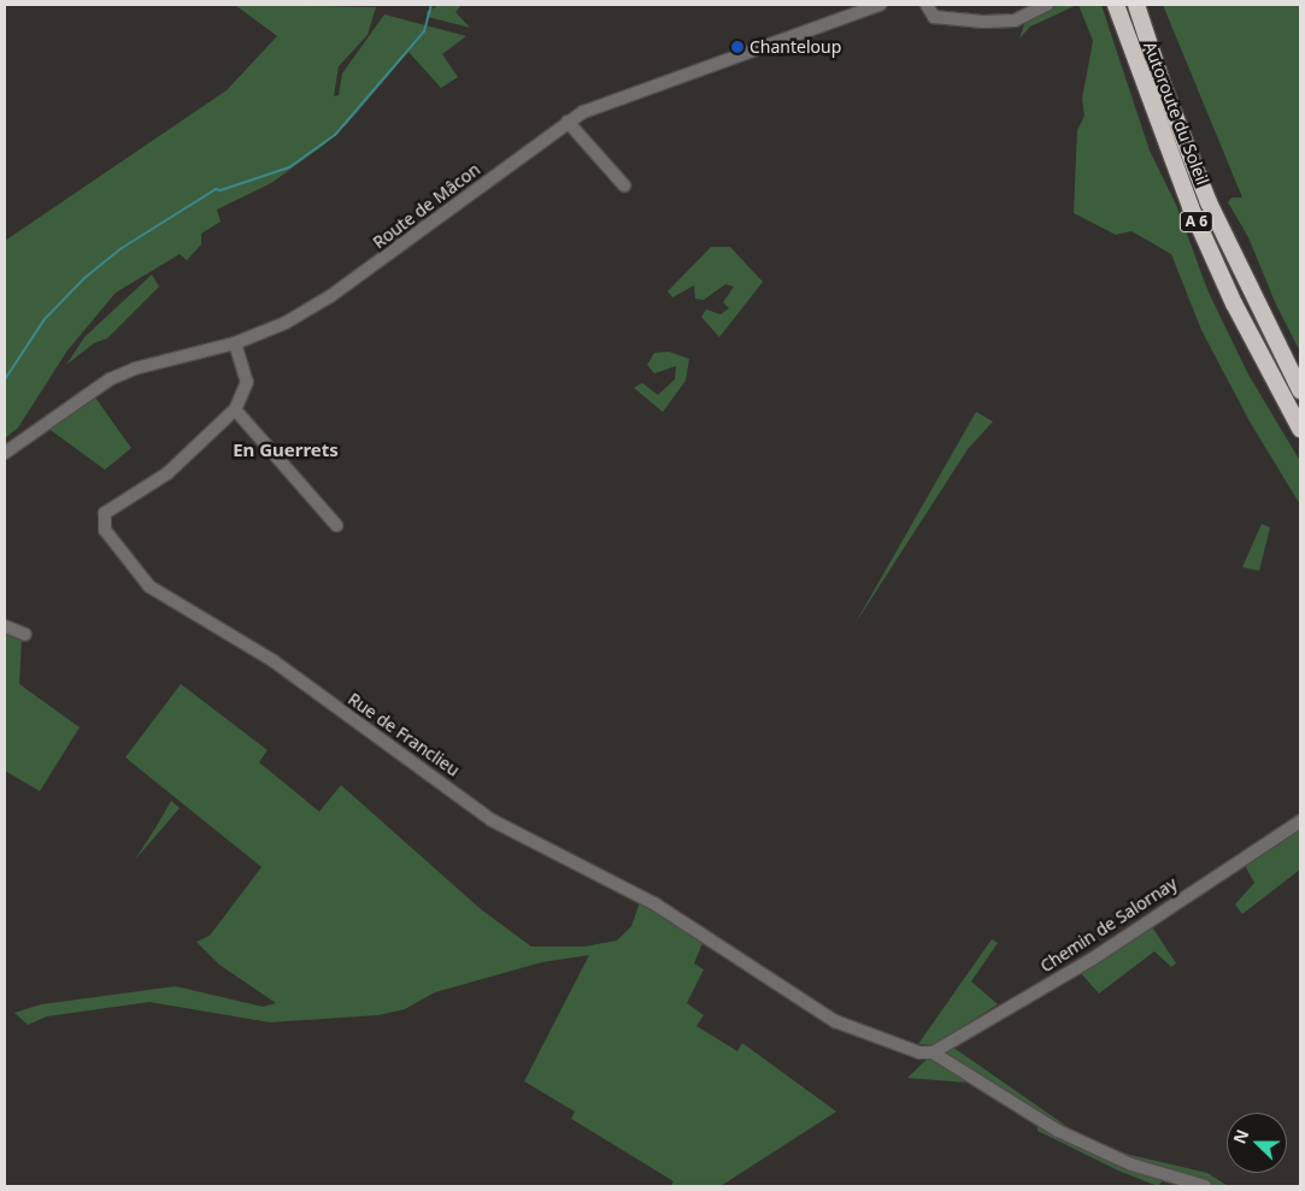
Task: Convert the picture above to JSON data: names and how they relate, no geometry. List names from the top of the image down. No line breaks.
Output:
{"streets":{"highway":["Autoroute du Soleil","A 6"],"street":["Route de Mâcon","Rue de Franclieu","Chemin de Salornay"]},"crossings":[["Route de Mâcon","Rue de Franclieu"],["Rue de Franclieu","Chemin de Salornay"]],"districts":["En Guerrets"],"places":["Chanteloup"],"north":"left"}
